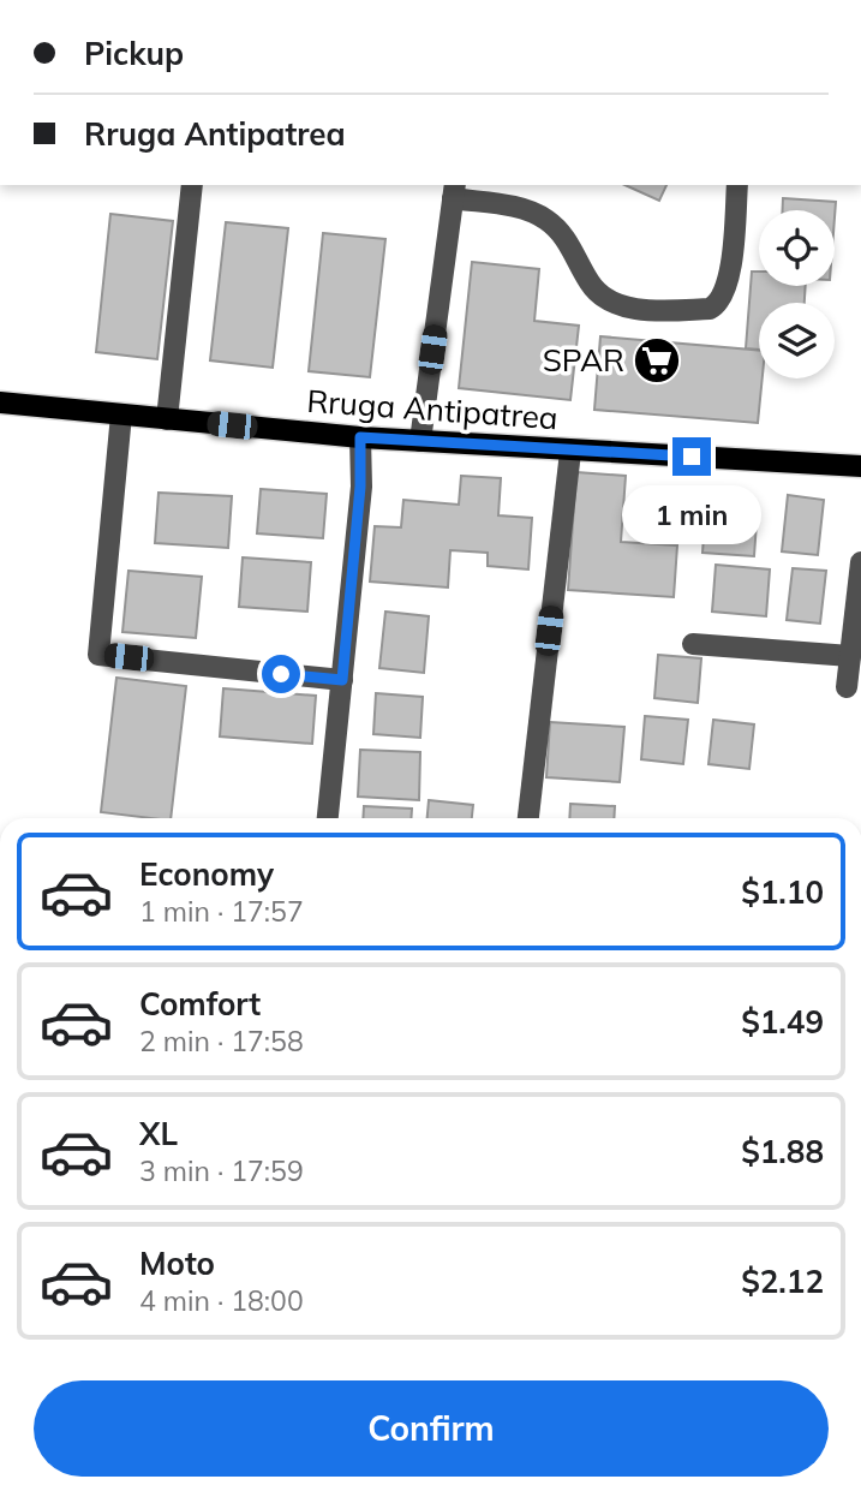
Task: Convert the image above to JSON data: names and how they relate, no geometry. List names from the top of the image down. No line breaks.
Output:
{"streets":{"main road":["Rruga Antipatrea"]},"places":{"supermarket":["SPAR"]},"page":{"banner":["Pickup","Rruga Antipatrea"],"bubble":"1 min","list":[{"name":"Economy","note":"1 min · 17:57","value":"$1.10"},{"name":"Comfort","note":"2 min · 17:58","value":"$1.49"},{"name":"XL","note":"3 min · 17:59","value":"$1.88"},{"name":"Moto","note":"4 min · 18:00","value":"$2.12"}],"buttons":"Confirm"}}
